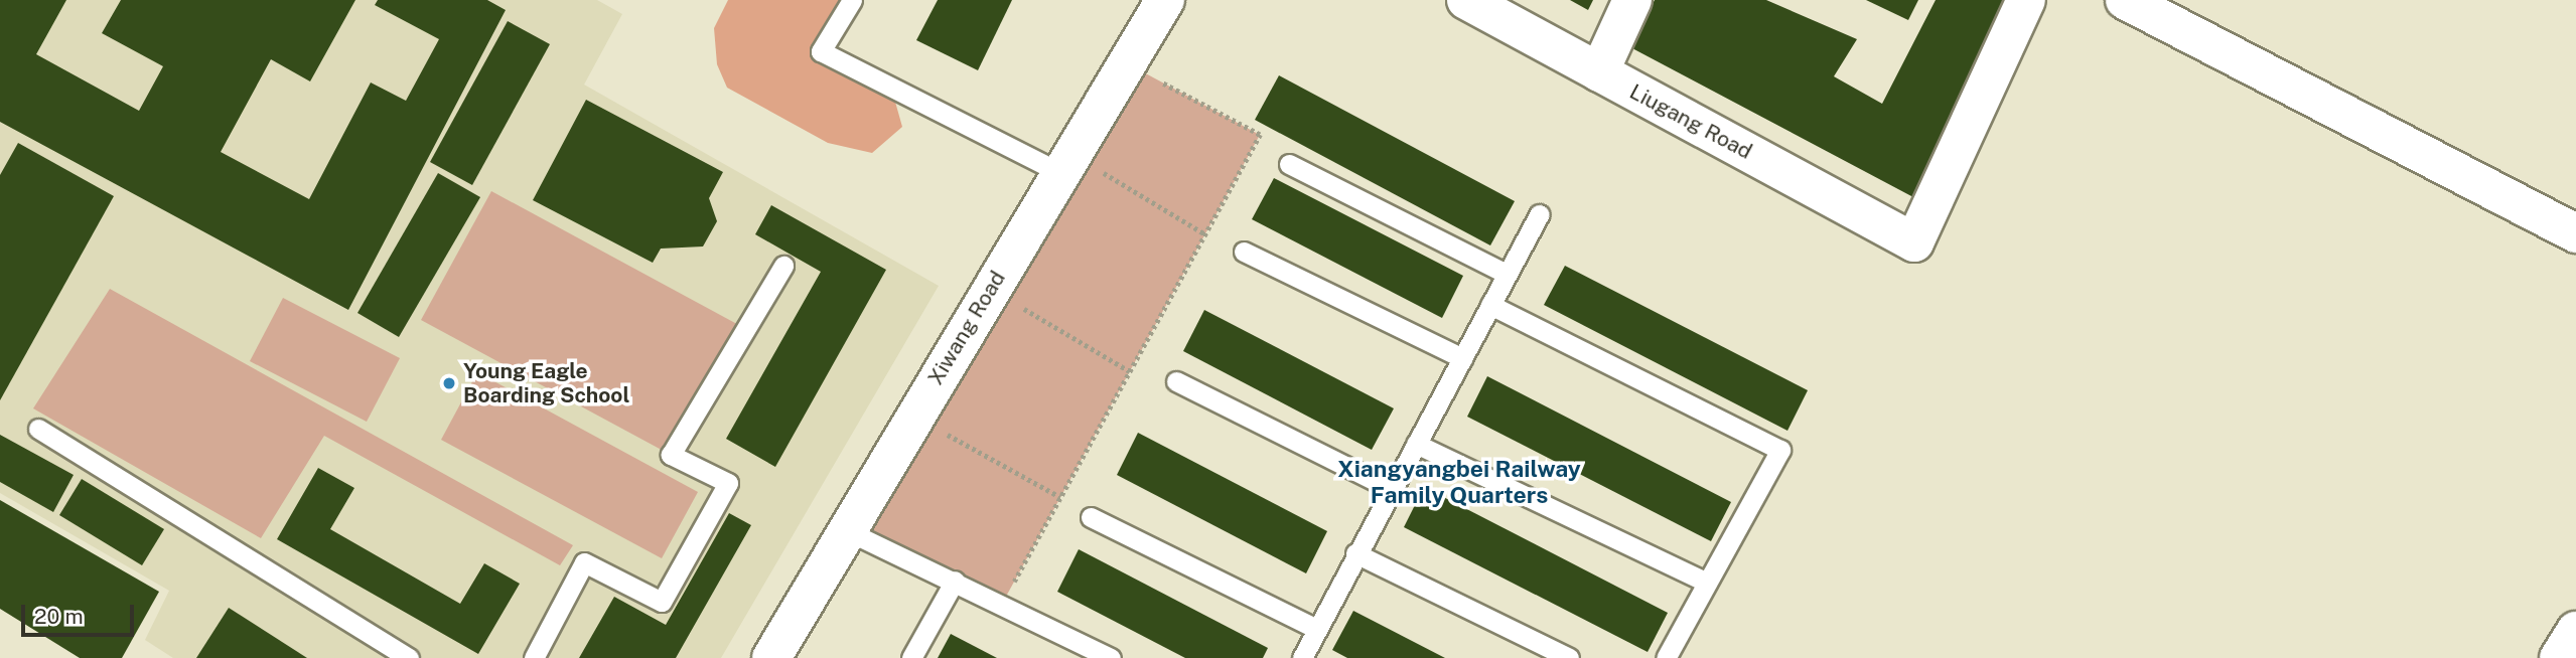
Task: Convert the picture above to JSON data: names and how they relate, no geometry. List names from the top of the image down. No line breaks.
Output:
{"streets":{"street":["Liugang Road","Xiwang Road"]},"districts":["Xiangyangbei Railway Family Quarters"],"places":["Young Eagle Boarding School"],"scale_bar":"20 m"}
